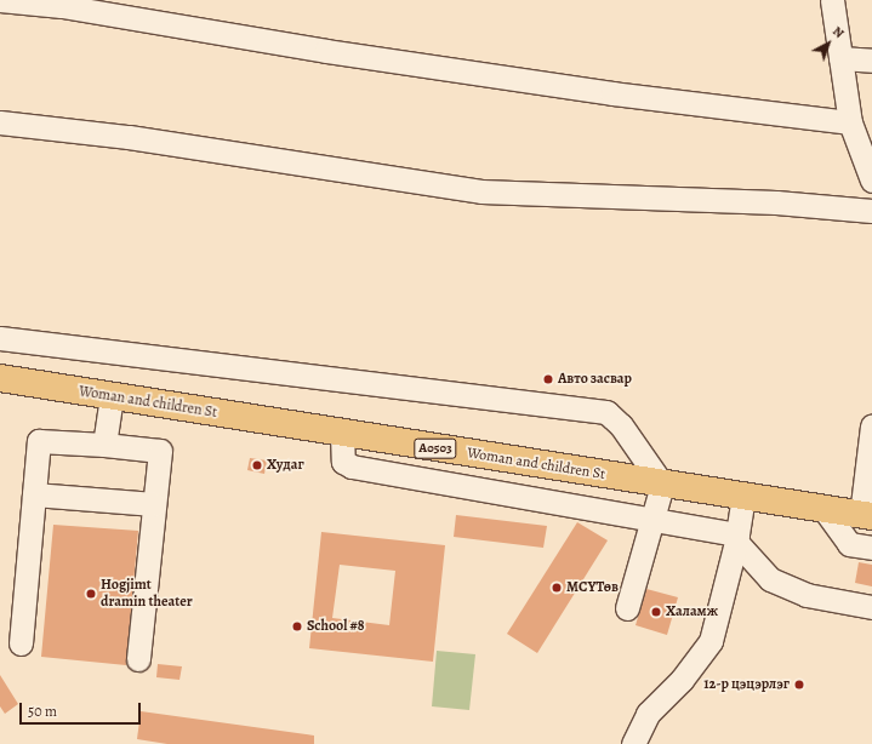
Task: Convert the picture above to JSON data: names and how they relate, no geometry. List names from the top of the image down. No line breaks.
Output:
{"streets":{"main road":["Woman and children St","A0503"]},"places":["Авто засвар","Худаг","МСҮТөв","Hogjimt dramin theater","Халамж","School #8","12-р цэцэрлэг"],"scale_bar":"50 m","north":"top right"}
